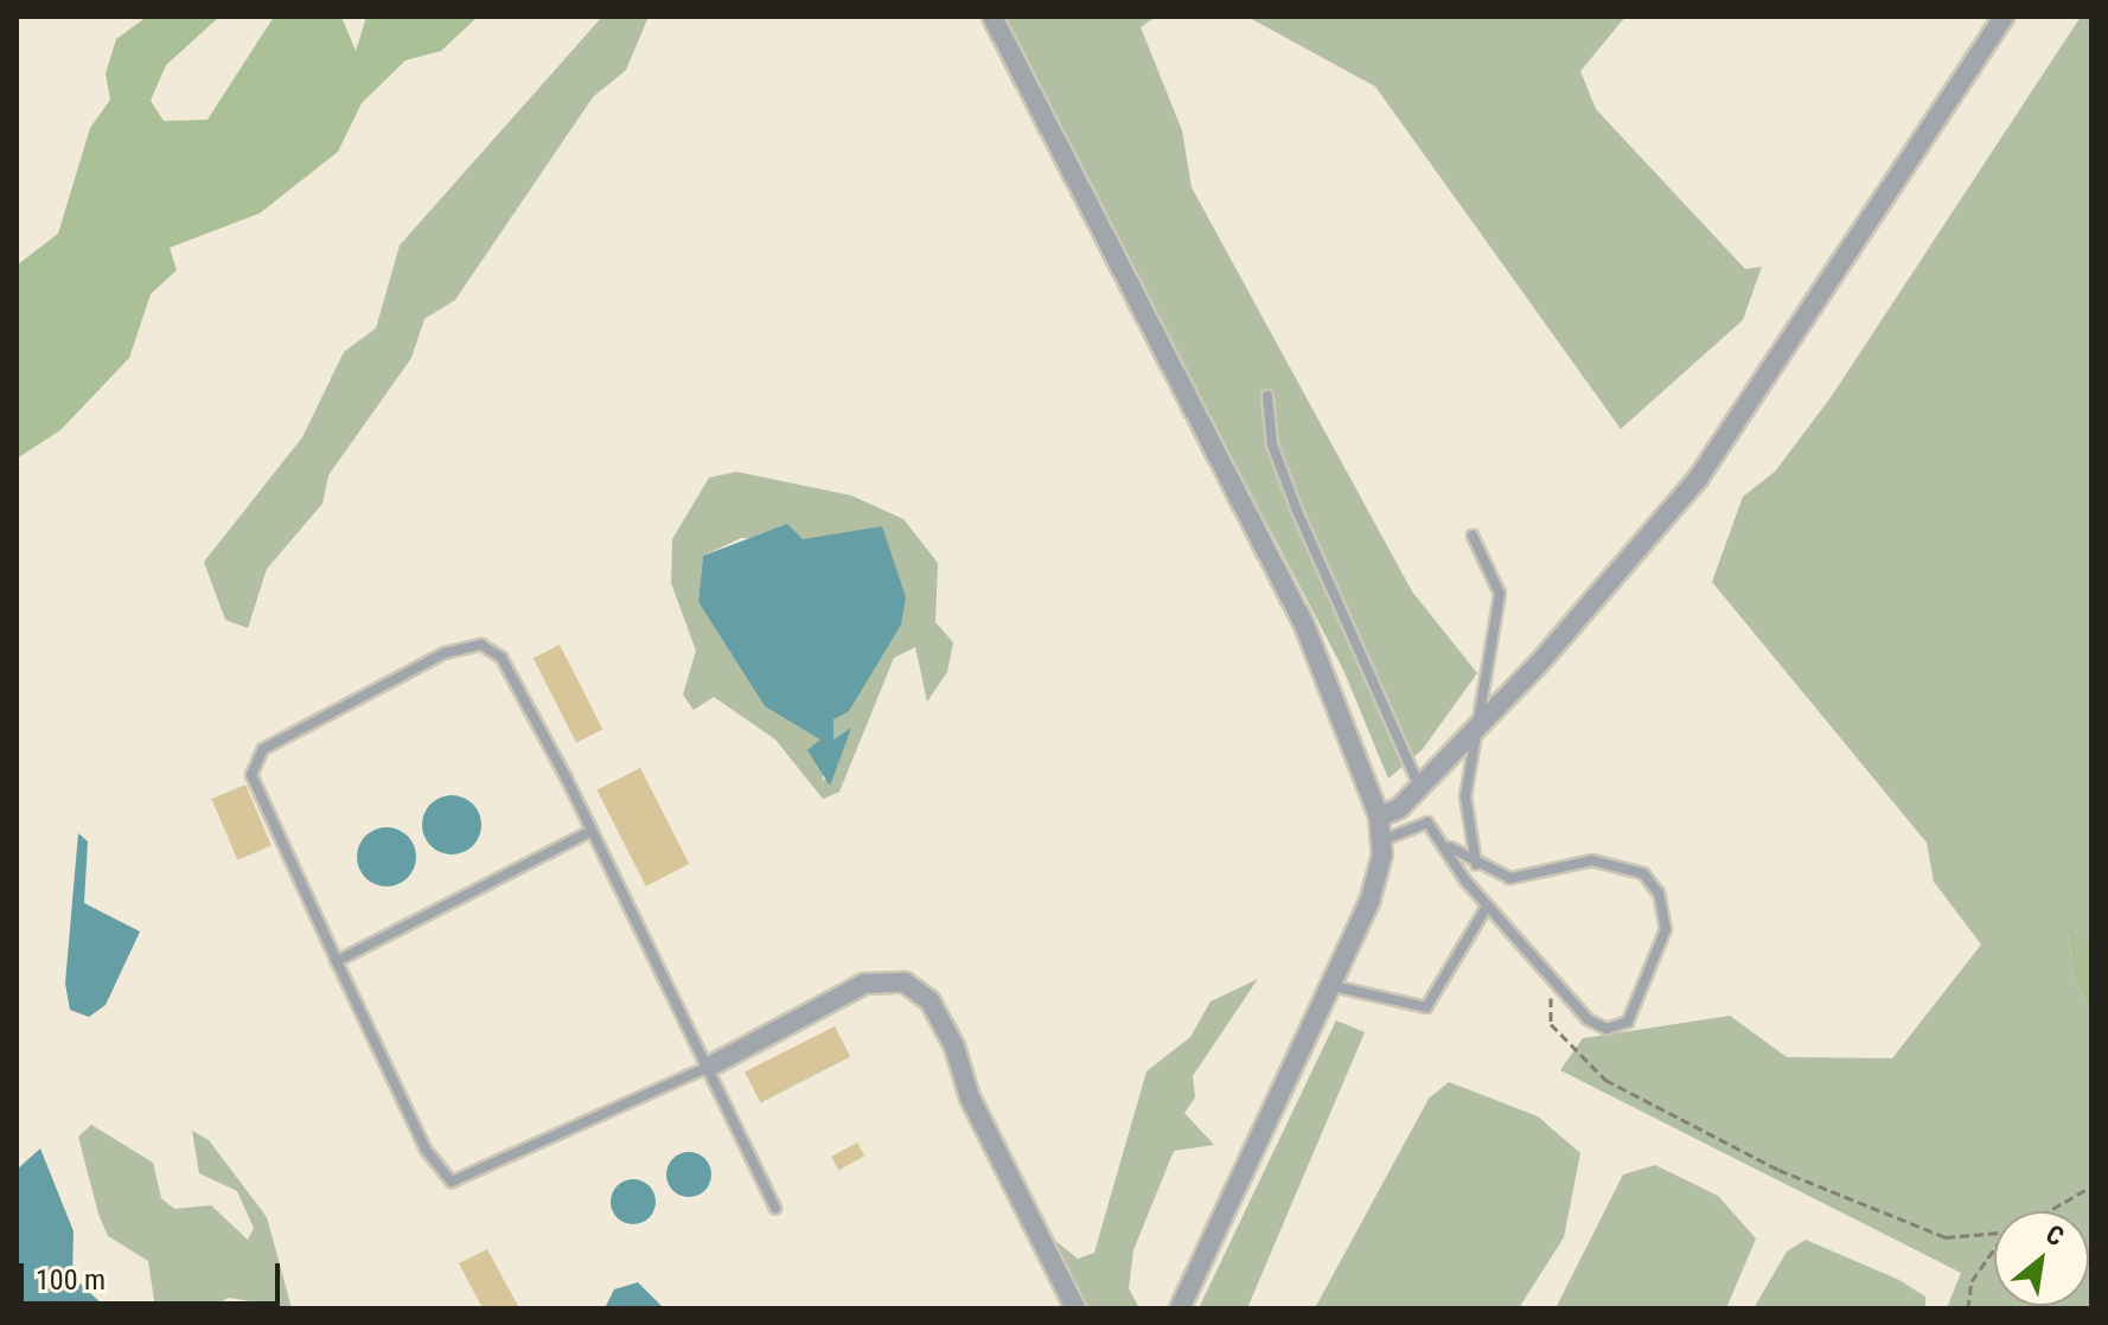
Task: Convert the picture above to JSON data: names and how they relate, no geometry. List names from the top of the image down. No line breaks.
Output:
{"scale_bar":"100 m","north":"top right"}
